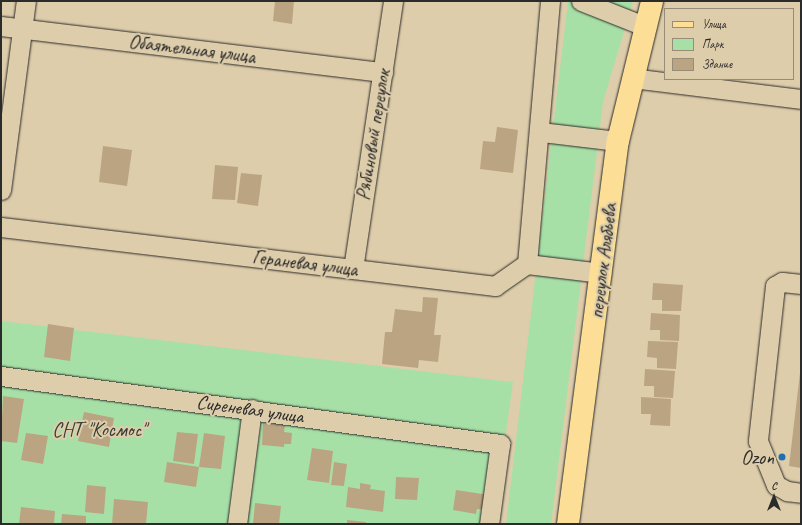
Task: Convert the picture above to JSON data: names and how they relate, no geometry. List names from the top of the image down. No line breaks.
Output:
{"streets":{"main road":["переулок Алябьева"],"lane":["Обаятельная улица","Рябиновый переулок","Гераневая улица","Сиреневая улица"]},"crossings":[["Обаятельная улица","Рябиновый переулок"],["Рябиновый переулок","Гераневая улица"]],"parks":["СНТ \"Космос\""],"places":["Ozon"],"legend":["Улица","Парк","Здание"],"north":"top"}
